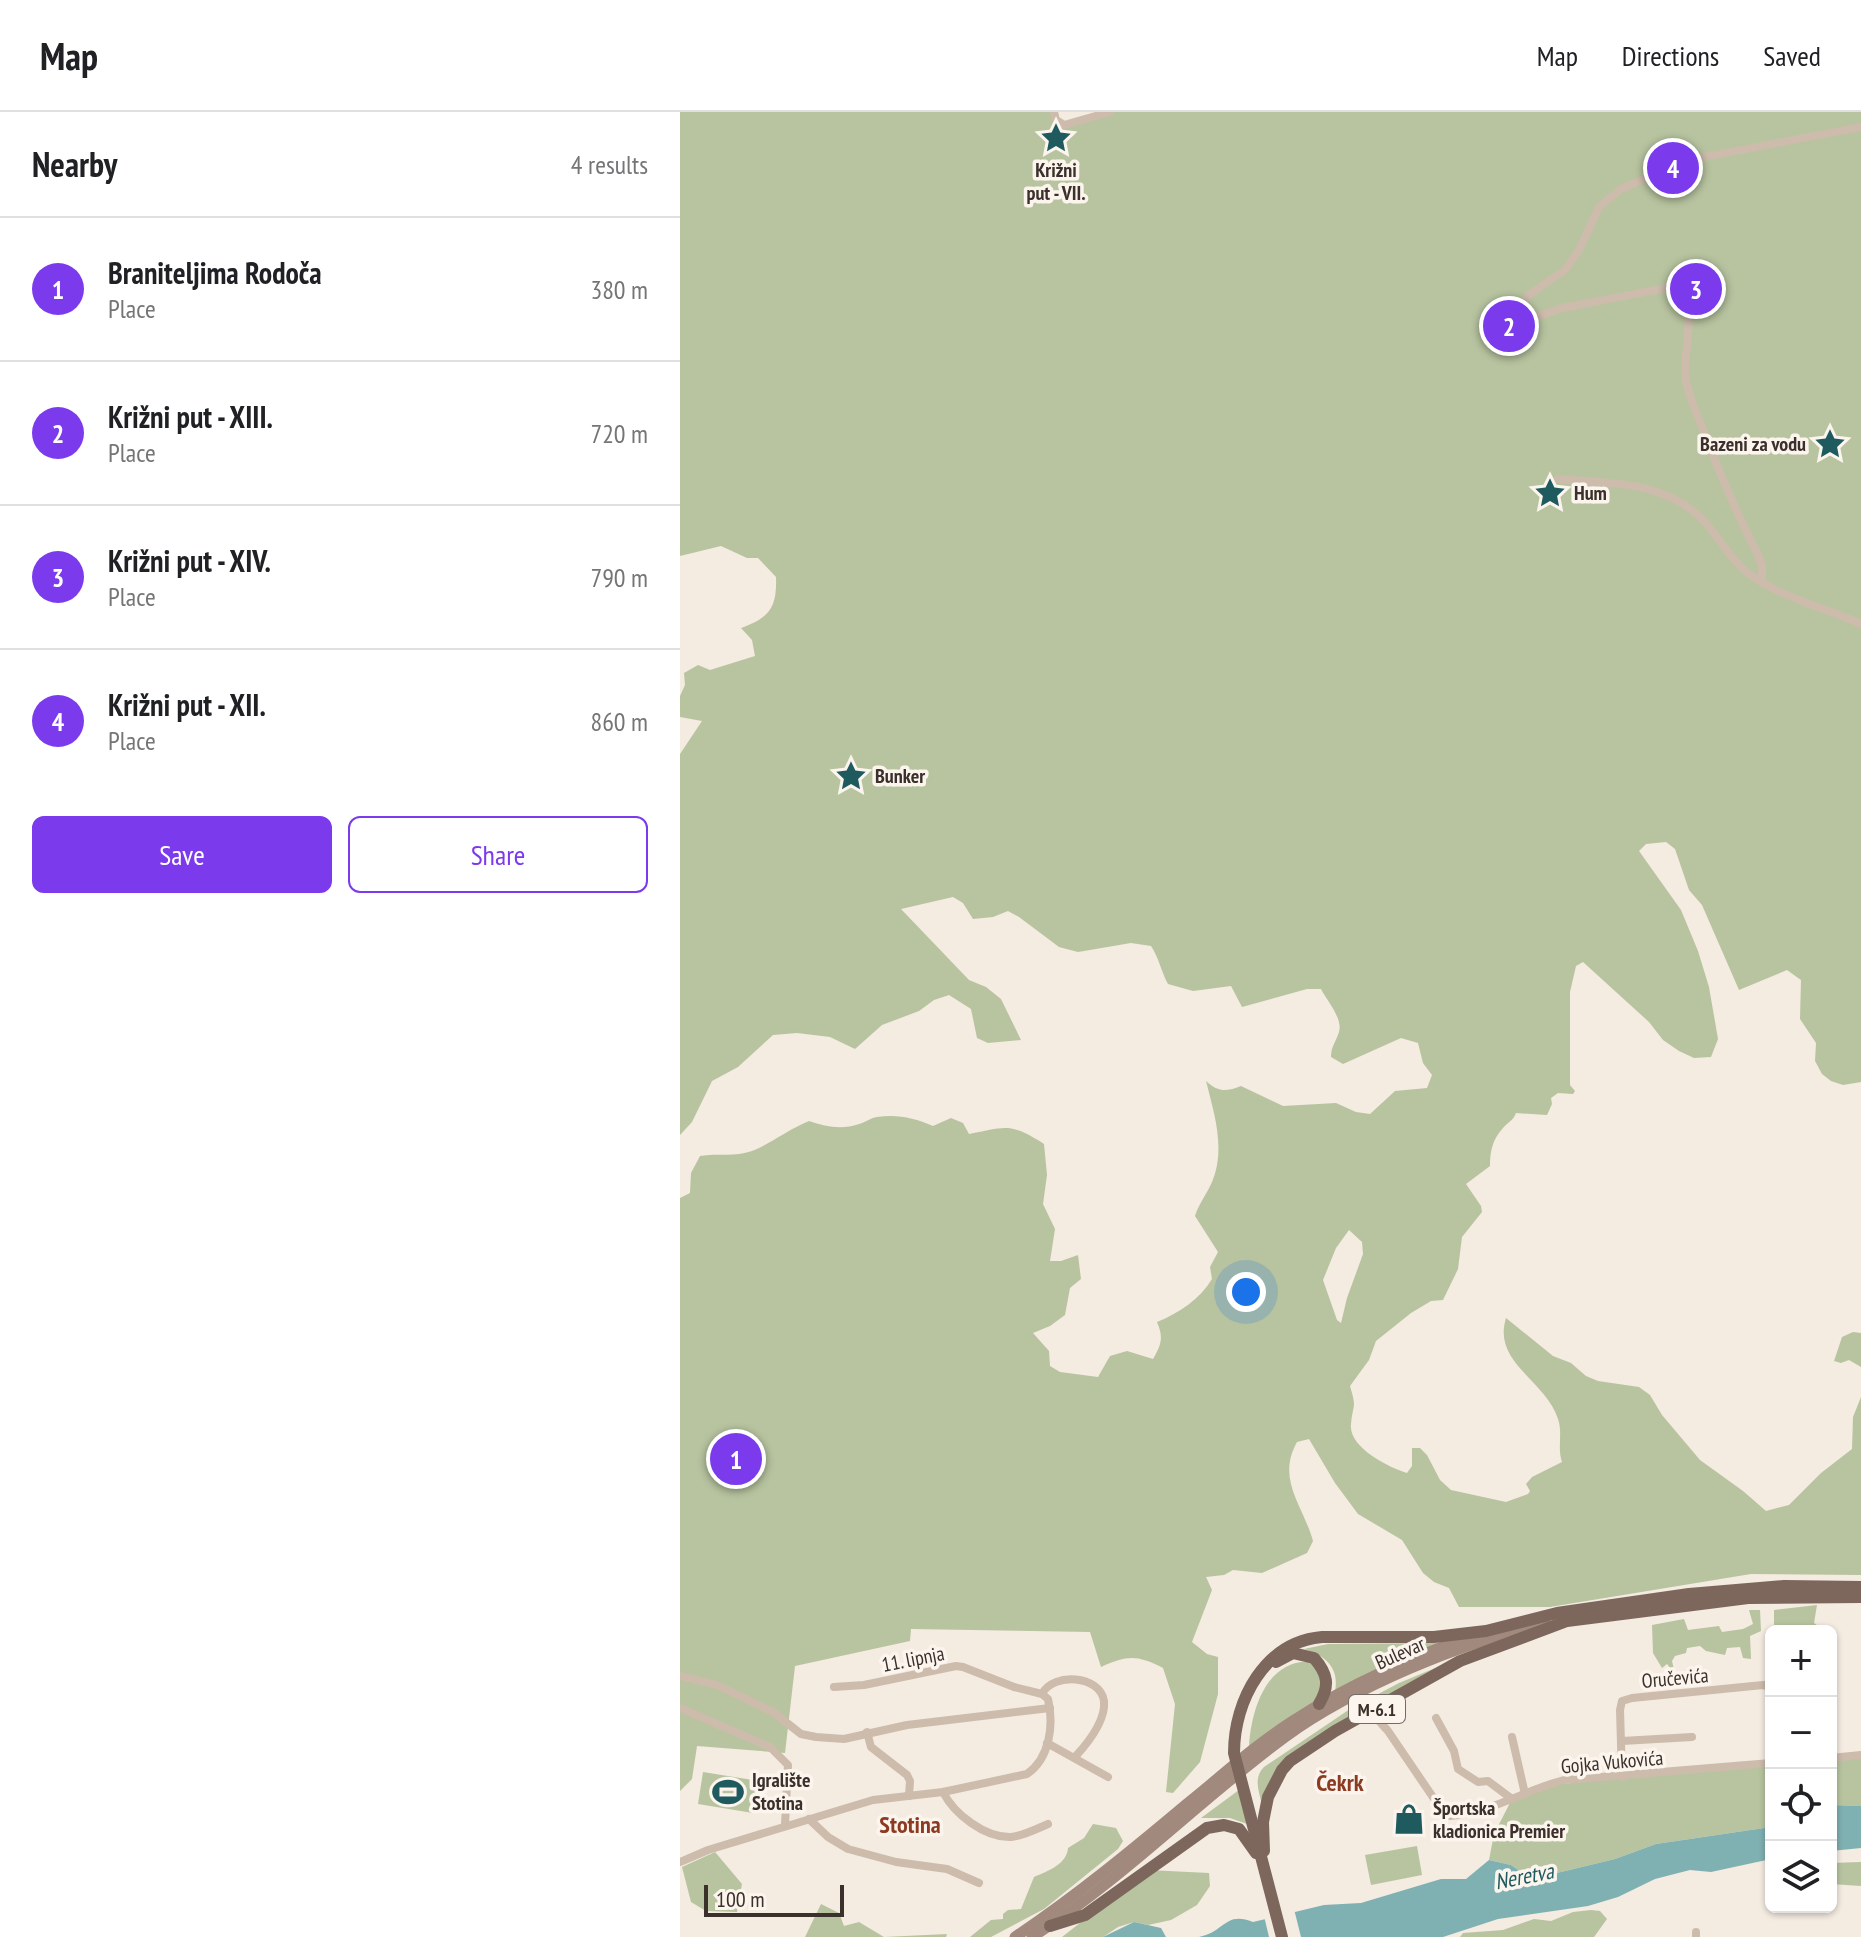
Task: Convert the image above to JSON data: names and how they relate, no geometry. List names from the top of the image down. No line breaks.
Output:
{"streets":{"main road":["Bulevar","M-6.1"],"street":["11. lipnja","Oručevića","Gojka Vukovića"]},"crossings":[["Bulevar","M-6.1"],["Oručevića","Gojka Vukovića"],["M-6.1","Gojka Vukovića"]],"districts":["Čekrk","Stotina"],"water":["Neretva"],"places":{"place":["Križni put - VII.","Bazeni za vodu","Hum","Bunker"],"sports":["Igralište Stotina"],"shop":["Športska kladionica Premier"]},"scale_bar":"100 m","page":{"header":"Map","nav":["Map","Directions","Saved"],"heading":["Nearby","4 results"],"pins":["4","3","2","1"],"list":[{"mark":"1","name":"Braniteljima Rodoča","note":"Place","value":"380 m"},{"mark":"2","name":"Križni put - XIII.","note":"Place","value":"720 m"},{"mark":"3","name":"Križni put - XIV.","note":"Place","value":"790 m"},{"mark":"4","name":"Križni put - XII.","note":"Place","value":"860 m"}],"buttons":["Save","Share"],"map_buttons":["+","−"],"scale":"100 m"}}
